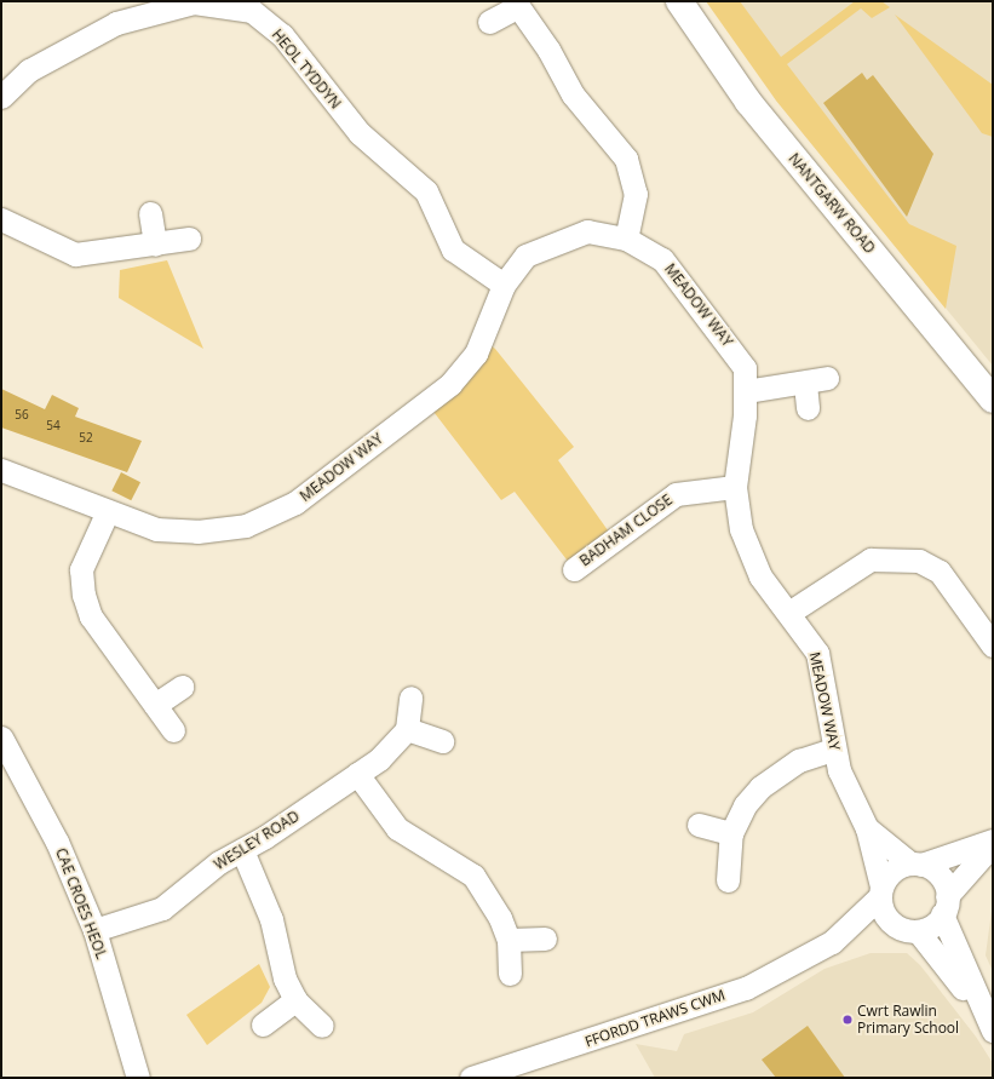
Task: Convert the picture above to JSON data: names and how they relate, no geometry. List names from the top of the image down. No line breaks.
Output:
{"streets":{"main road":["NANTGARW ROAD"],"street":["HEOL TYDDYN","MEADOW WAY","BADHAM CLOSE","WESLEY ROAD","CAE CROES HEOL","FFORDD TRAWS CWM"]},"crossings":[["HEOL TYDDYN","MEADOW WAY"],["MEADOW WAY","BADHAM CLOSE"],["MEADOW WAY","FFORDD TRAWS CWM"],["WESLEY ROAD","CAE CROES HEOL"]],"places":["Cwrt Rawlin Primary School"],"house_numbers":["56","54","52"]}
